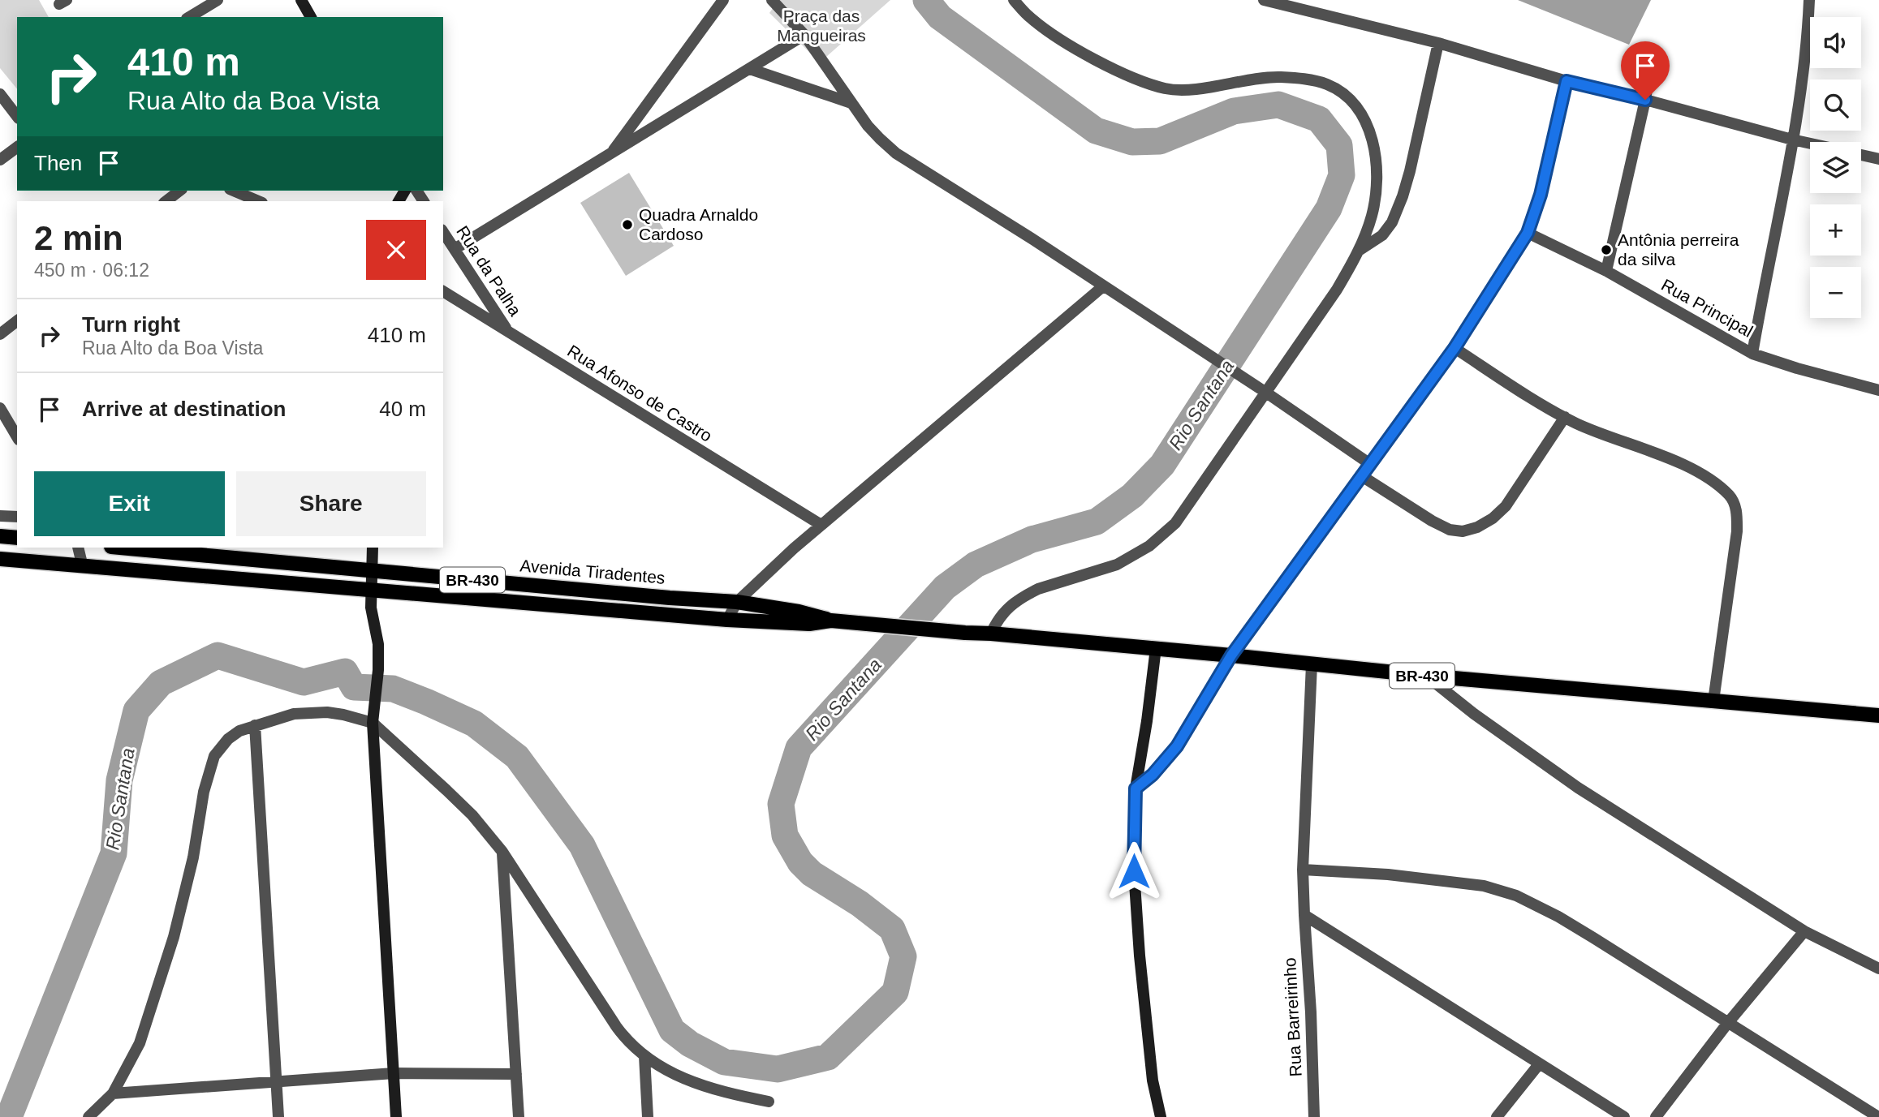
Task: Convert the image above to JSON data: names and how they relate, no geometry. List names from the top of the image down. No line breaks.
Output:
{"streets":{"main road":["Avenida Tiradentes","BR-430"],"street":["Rua da Palha","Rua Principal","Rua Afonso de Castro","Rua Barreirinho"]},"crossings":[["Rua da Palha","Rua Afonso de Castro"],["Avenida Tiradentes","BR-430"],["BR-430","Rua Barreirinho"]],"water":["Rio Santana"],"parks":["Praça das Mangueiras"],"places":["Quadra Arnaldo Cardoso","Antônia perreira da silva"],"page":{"map_buttons":["+","−"],"turn":["410 m","Rua Alto da Boa Vista"],"then":"Then","heading":["2 min","450 m · 06:12"],"list":[{"name":"Turn right","note":"Rua Alto da Boa Vista","value":"410 m"},{"name":"Arrive at destination","value":"40 m"}],"buttons":["Exit","Share"]}}
